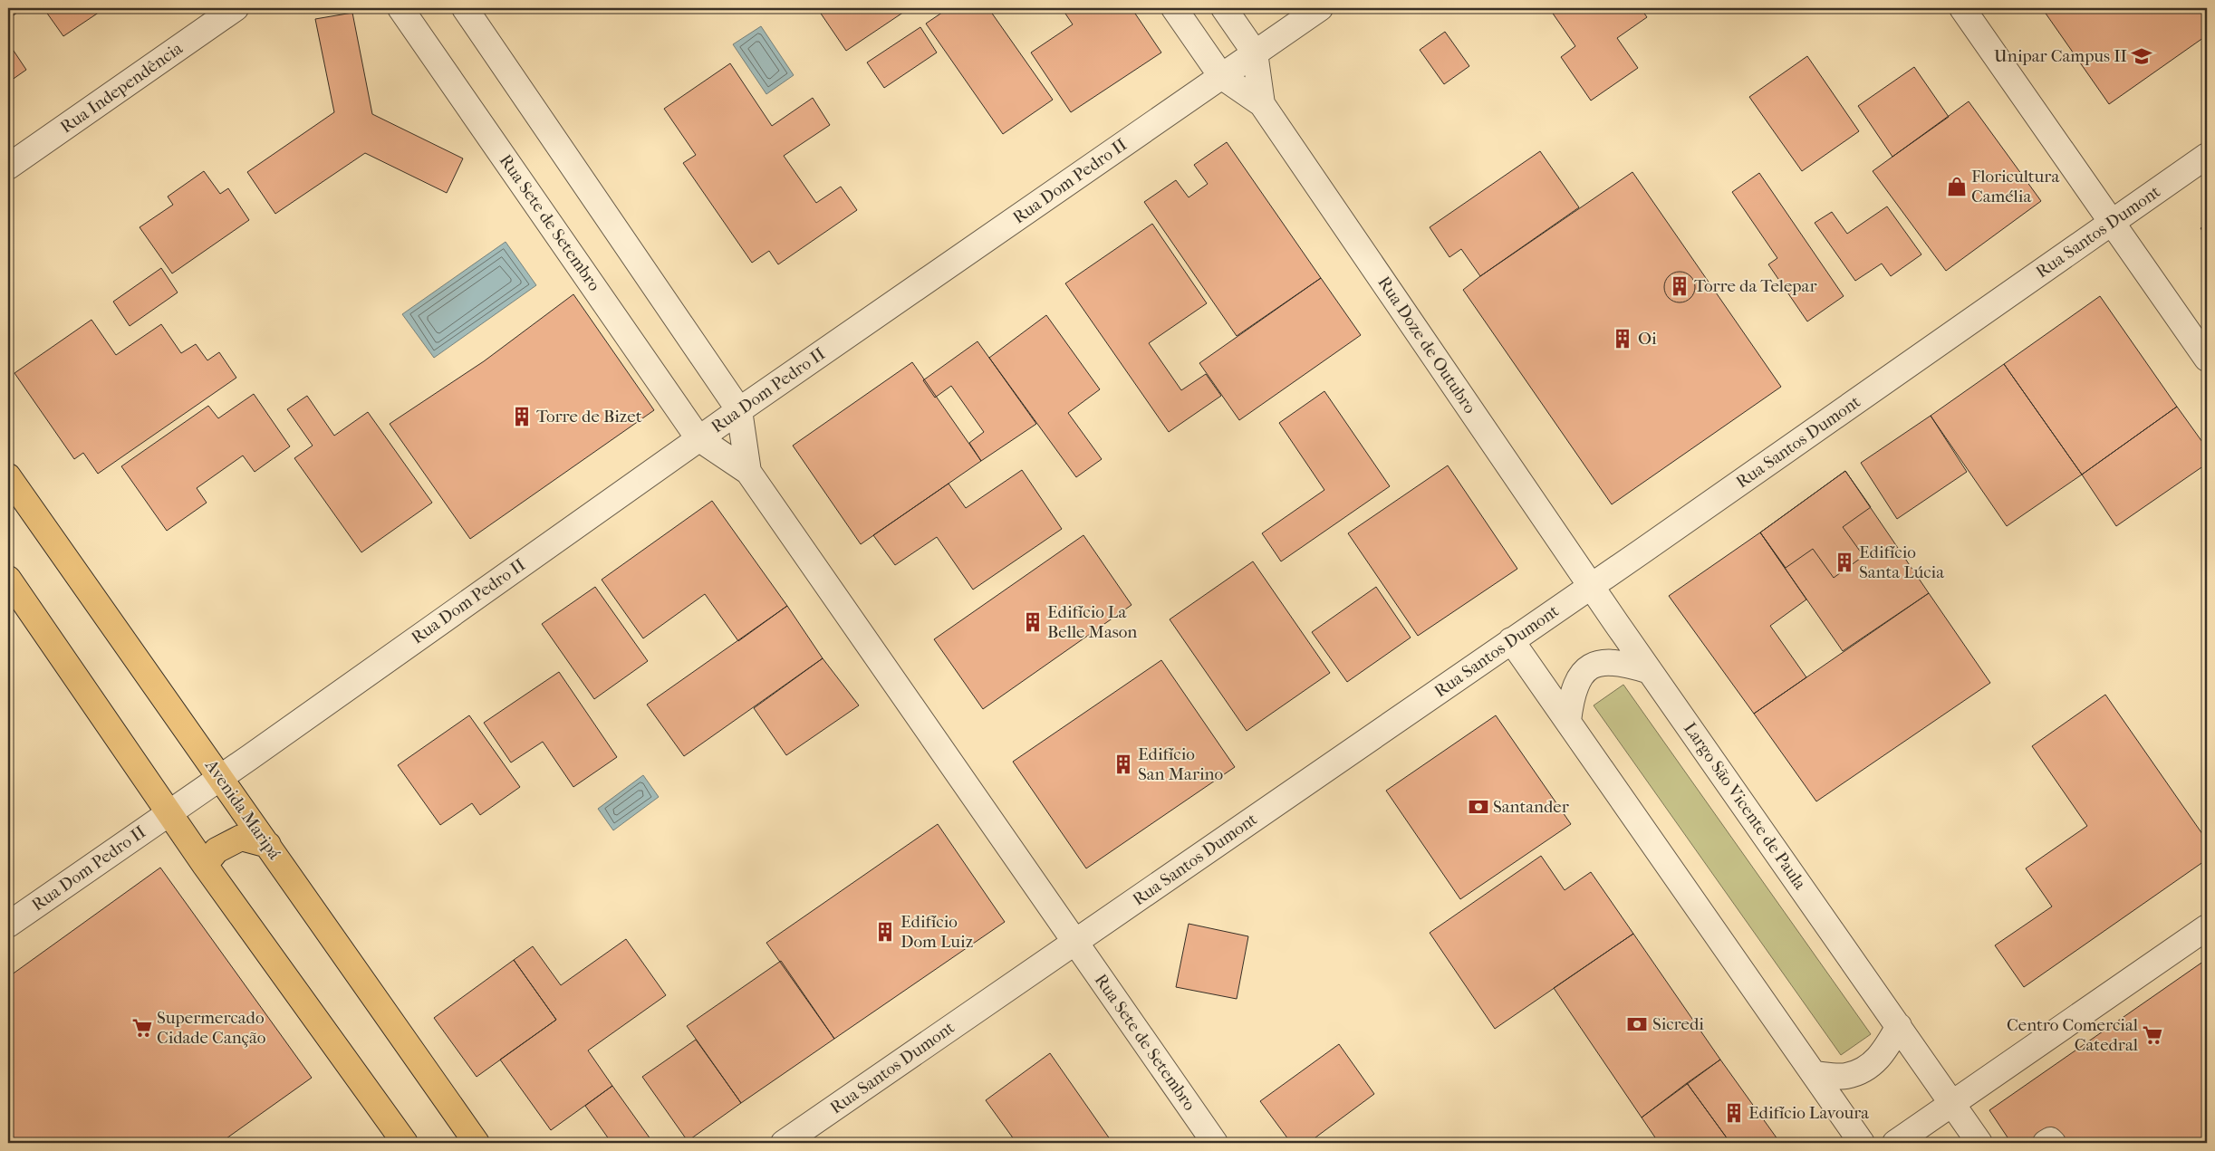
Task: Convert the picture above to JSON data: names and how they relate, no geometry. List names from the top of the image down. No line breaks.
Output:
{"streets":{"main road":["Avenida Maripá"],"street":["Rua Independência","Rua Dom Pedro II","Rua Sete de Setembro","Rua Santos Dumont","Rua Doze de Outubro","Largo São Vicente de Paula"]},"crossings":[["Rua Dom Pedro II","Rua Sete de Setembro"],["Rua Dom Pedro II","Avenida Maripá"],["Rua Sete de Setembro","Rua Santos Dumont"],["Rua Santos Dumont","Rua Doze de Outubro"],["Rua Santos Dumont","Largo São Vicente de Paula"],["Rua Doze de Outubro","Largo São Vicente de Paula"]],"places":{"school or university":["Unipar Campus II"],"shop":["Floricultura Camélia"],"building":["Torre da Telepar","Oi","Torre de Bizet","Edifício Santa Lúcia","Edifício La Belle Mason","Edifício San Marino","Edifício Dom Luiz","Edifício Lavoura"],"bank":["Santander","Sicredi"],"supermarket":["Supermercado Cidade Canção","Centro Comercial Catedral"]}}
